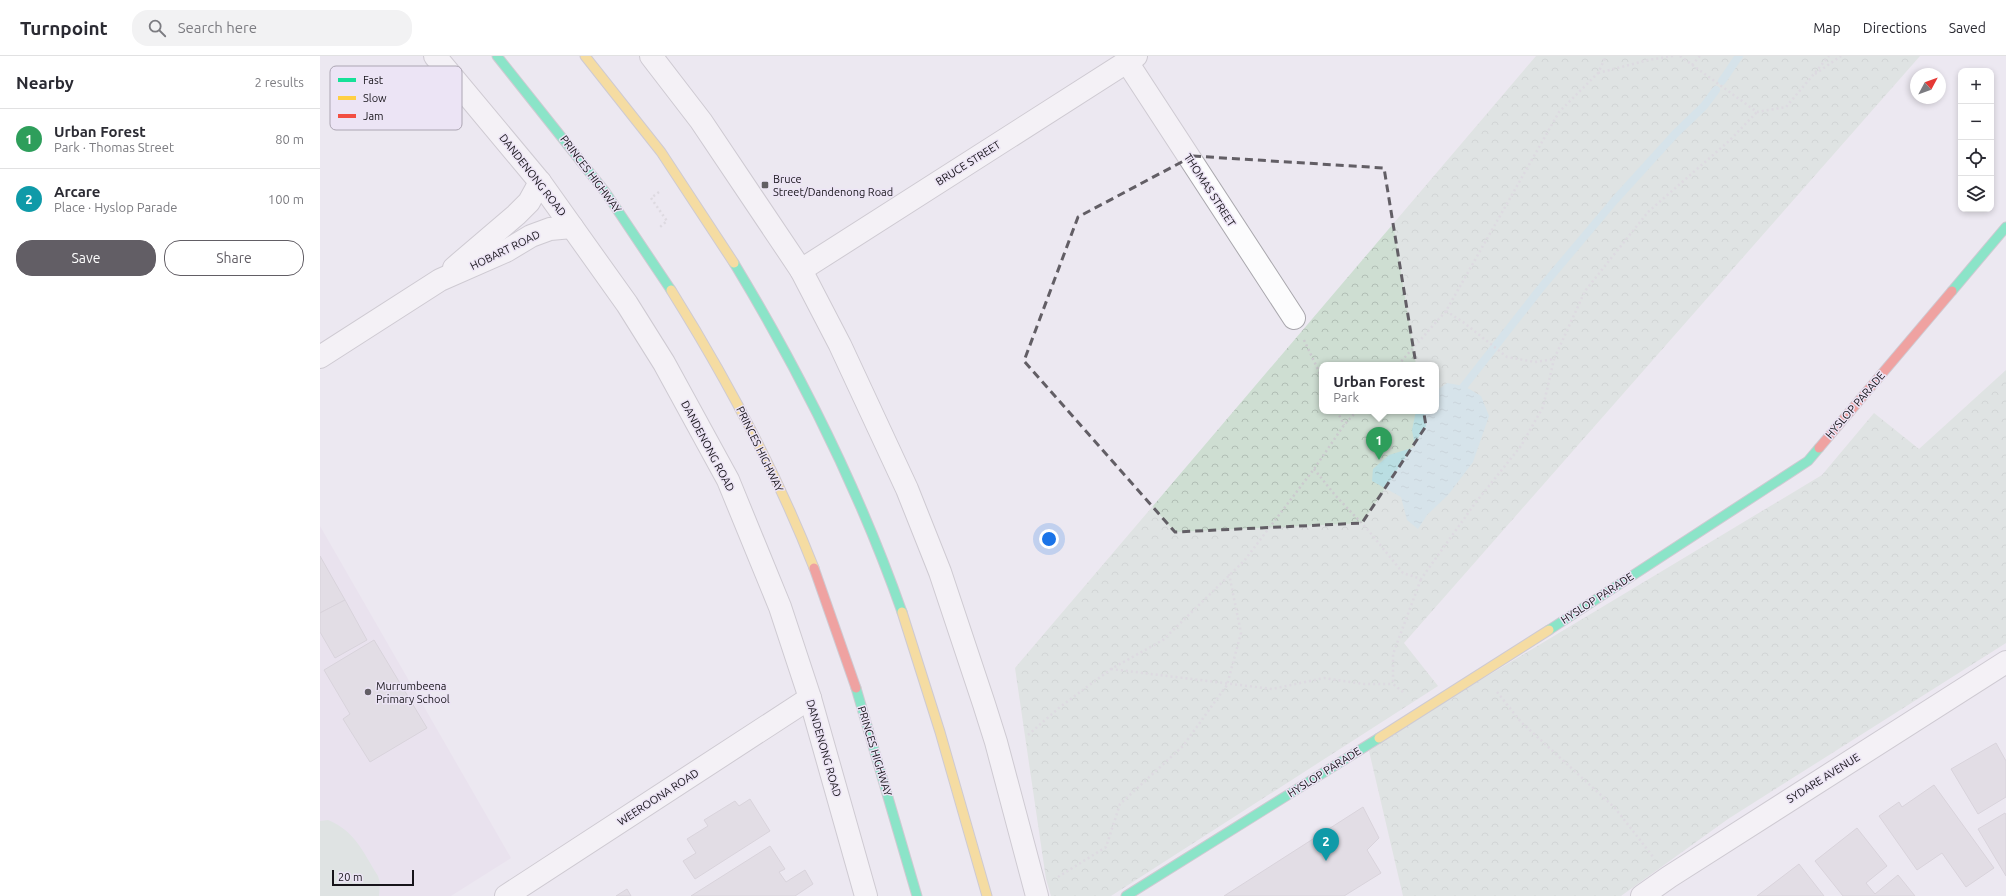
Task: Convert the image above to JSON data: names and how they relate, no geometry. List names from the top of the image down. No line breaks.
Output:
{"streets":{"main road":["PRINCES HIGHWAY","HYSLOP PARADE"],"street":["BRUCE STREET","DANDENONG ROAD","THOMAS STREET","HOBART ROAD","SYDARE AVENUE","WEEROONA ROAD"]},"crossings":[["BRUCE STREET","THOMAS STREET"],["DANDENONG ROAD","HOBART ROAD"],["DANDENONG ROAD","WEEROONA ROAD"]],"places":{"transit":["Bruce Street/Dandenong Road"],"other":["Murrumbeena Primary School"]},"legend":["Fast","Slow","Jam"],"scale_bar":"20 m","north":"top right","page":{"header":"Turnpoint","search":"Search here","nav":["Map","Directions","Saved"],"heading":["Nearby","2 results"],"map_buttons":["+","−"],"list":[{"mark":"1","name":"Urban Forest","note":"Park · Thomas Street","value":"80 m"},{"mark":"2","name":"Arcare","note":"Place · Hyslop Parade","value":"100 m"}],"buttons":["Save","Share"],"popup":["Urban Forest","Park"],"pins":["1","2"],"scale":"20 m"}}
